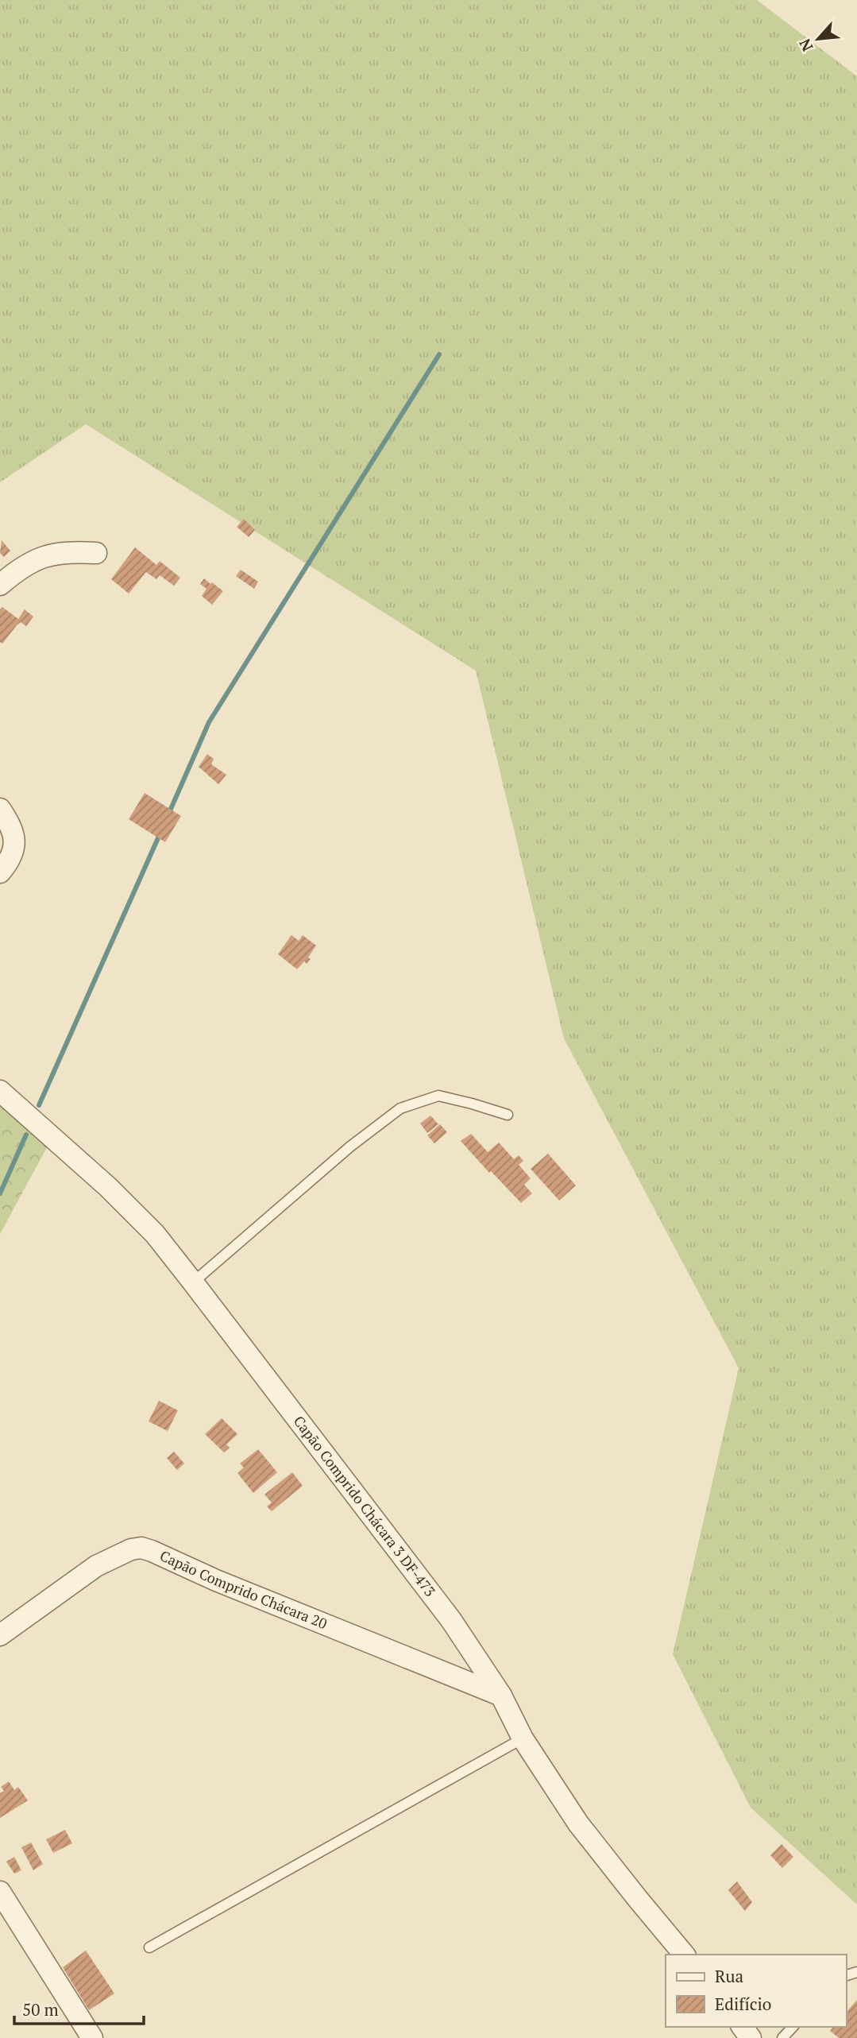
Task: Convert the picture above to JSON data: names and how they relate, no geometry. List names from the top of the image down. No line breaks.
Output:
{"streets":{"street":["Capão Comprido Chácara 3 DF-473","Capão Comprido Chácara 20"]},"crossings":[["Capão Comprido Chácara 3 DF-473","Capão Comprido Chácara 20"]],"legend":["Rua","Edifício"],"scale_bar":"50 m","north":"bottom left"}
